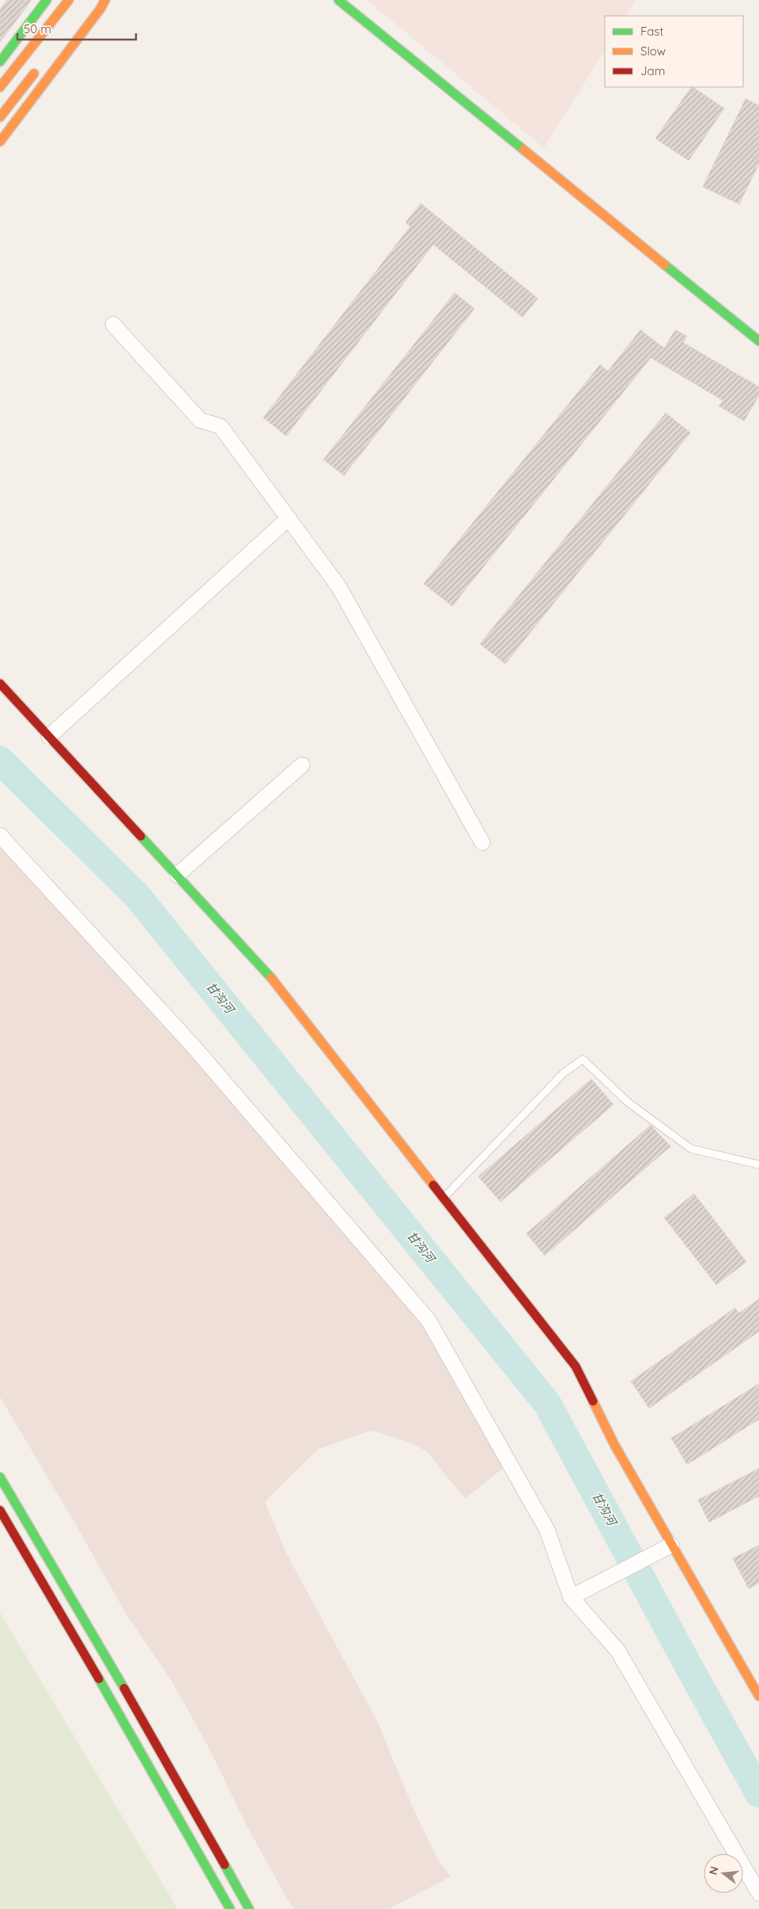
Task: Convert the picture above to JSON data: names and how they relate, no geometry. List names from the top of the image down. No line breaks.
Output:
{"water":["甘沟河"],"legend":["Fast","Slow","Jam"],"scale_bar":"50 m","north":"left"}
